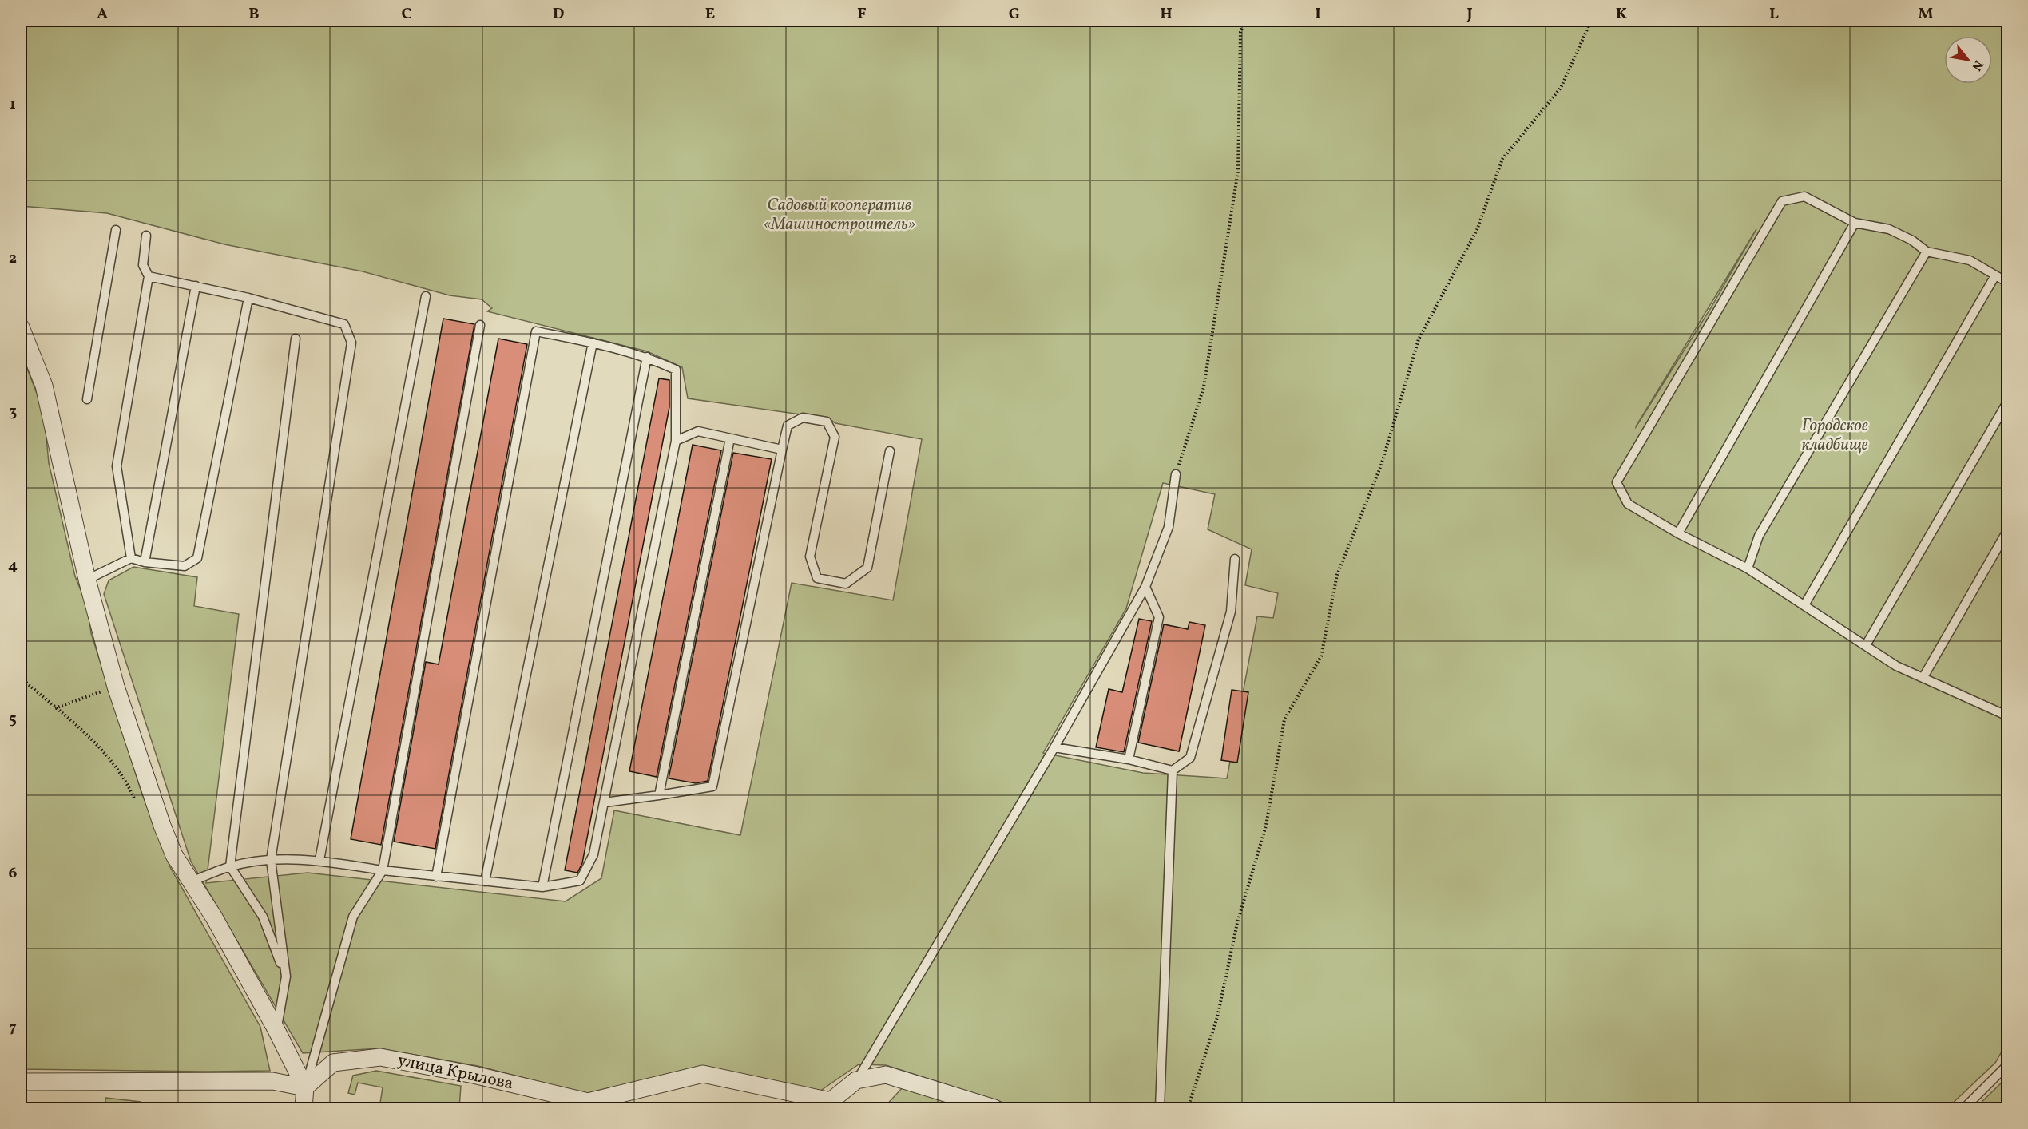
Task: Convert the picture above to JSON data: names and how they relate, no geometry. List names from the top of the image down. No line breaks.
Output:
{"streets":{"street":["улица Крылова"]},"parks":["Садовый кооператив «Машиностроитель»","Городское кладбище"],"north":"bottom right","grid":{"columns":["A","B","C","D","E","F","G","H","I","J","K","L","M"],"rows":["1","2","3","4","5","6","7"]}}
